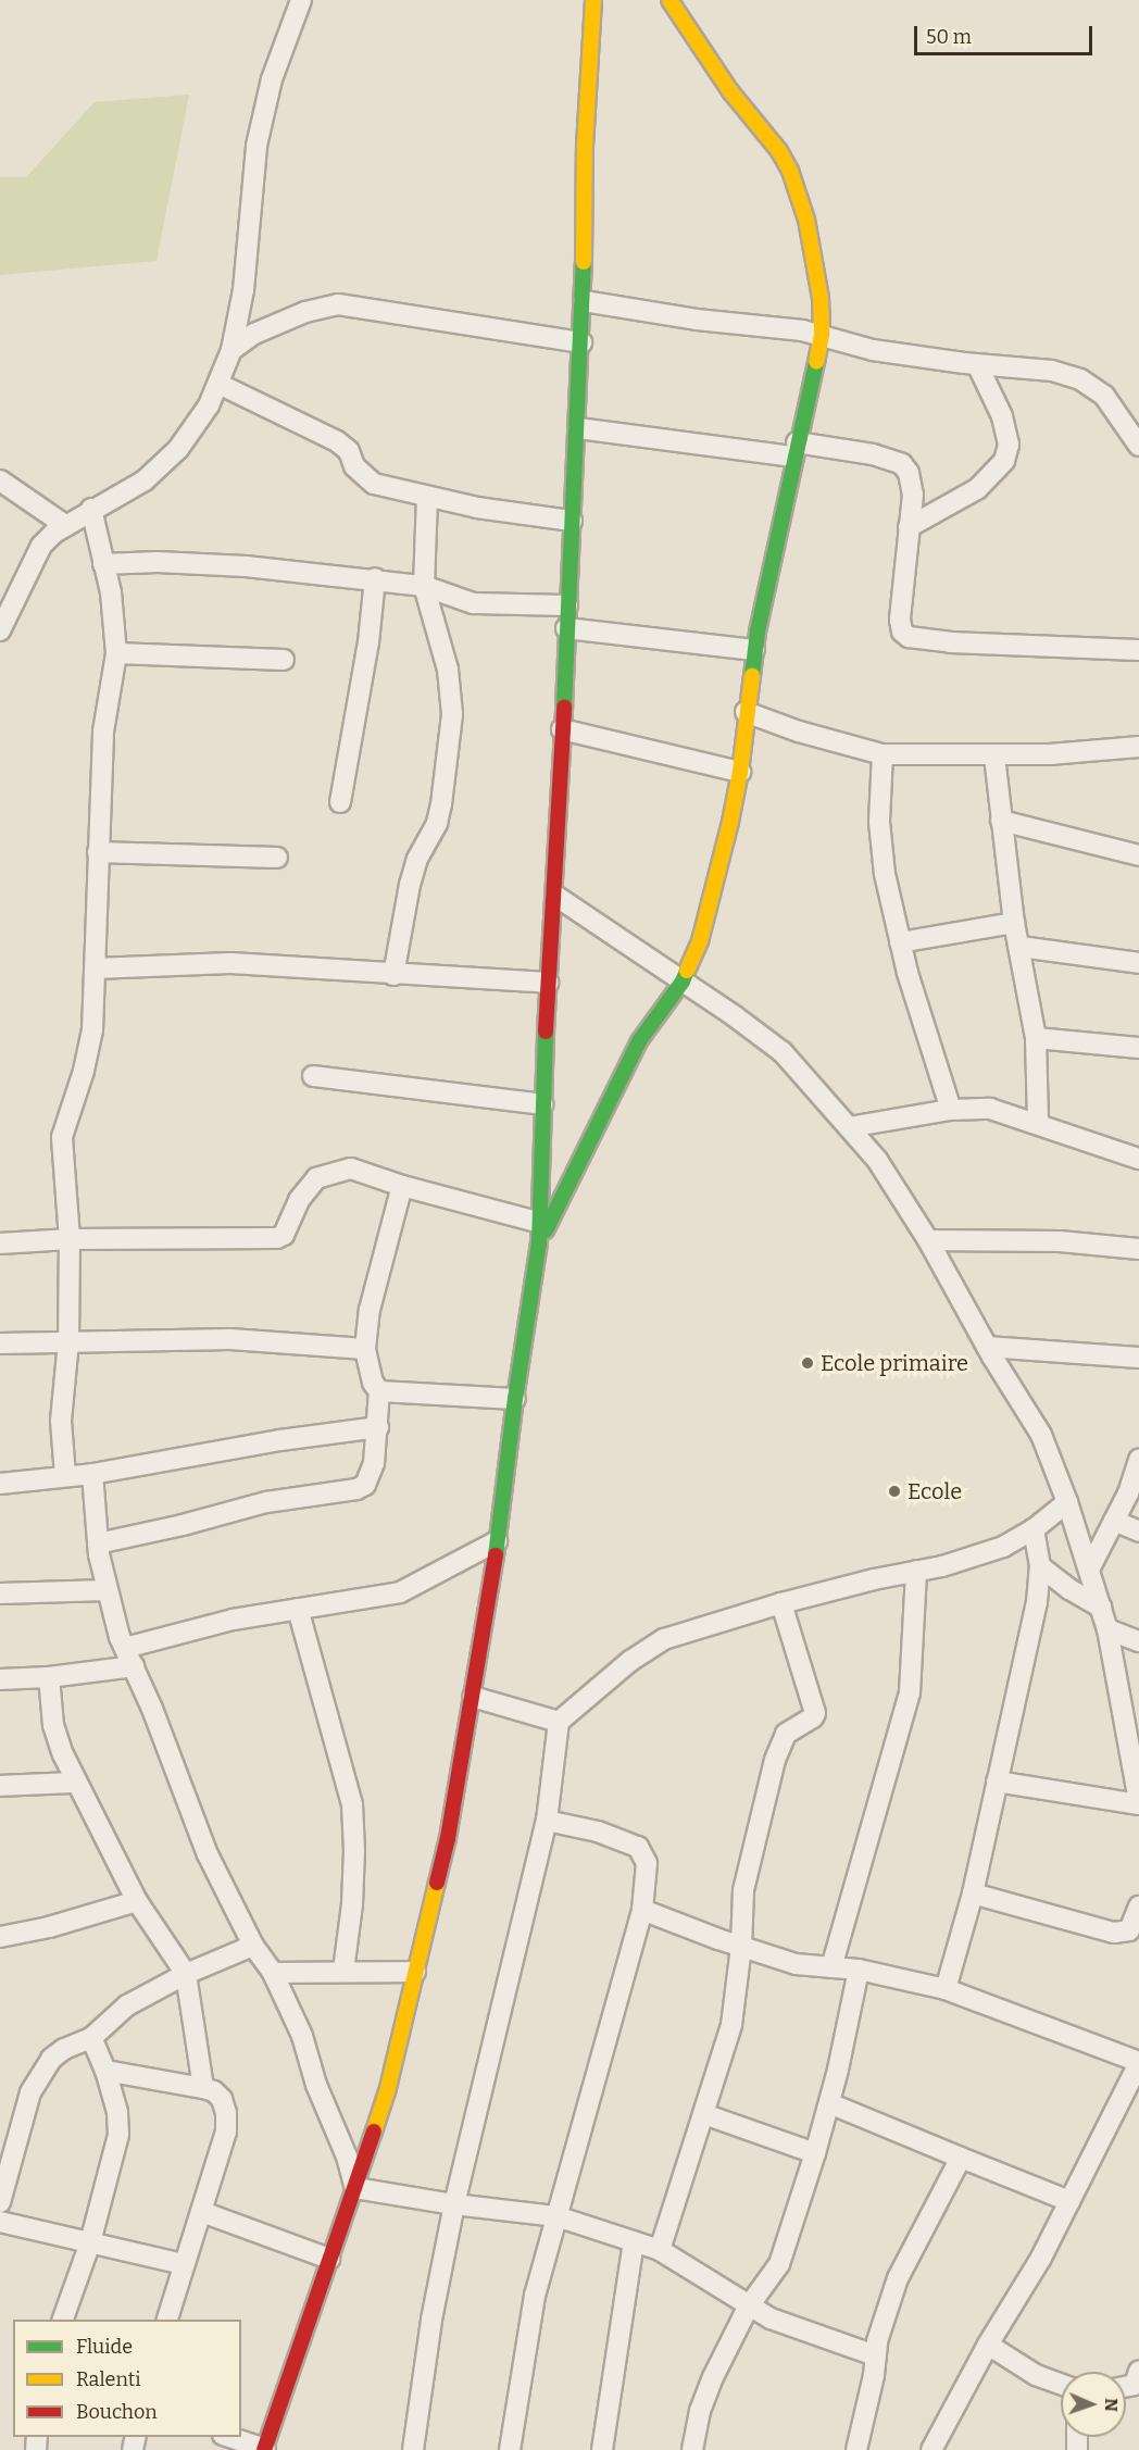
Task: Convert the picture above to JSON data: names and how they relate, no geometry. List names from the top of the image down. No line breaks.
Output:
{"places":["Ecole primaire","Ecole"],"legend":["Fluide","Ralenti","Bouchon"],"scale_bar":"50 m","north":"right"}
